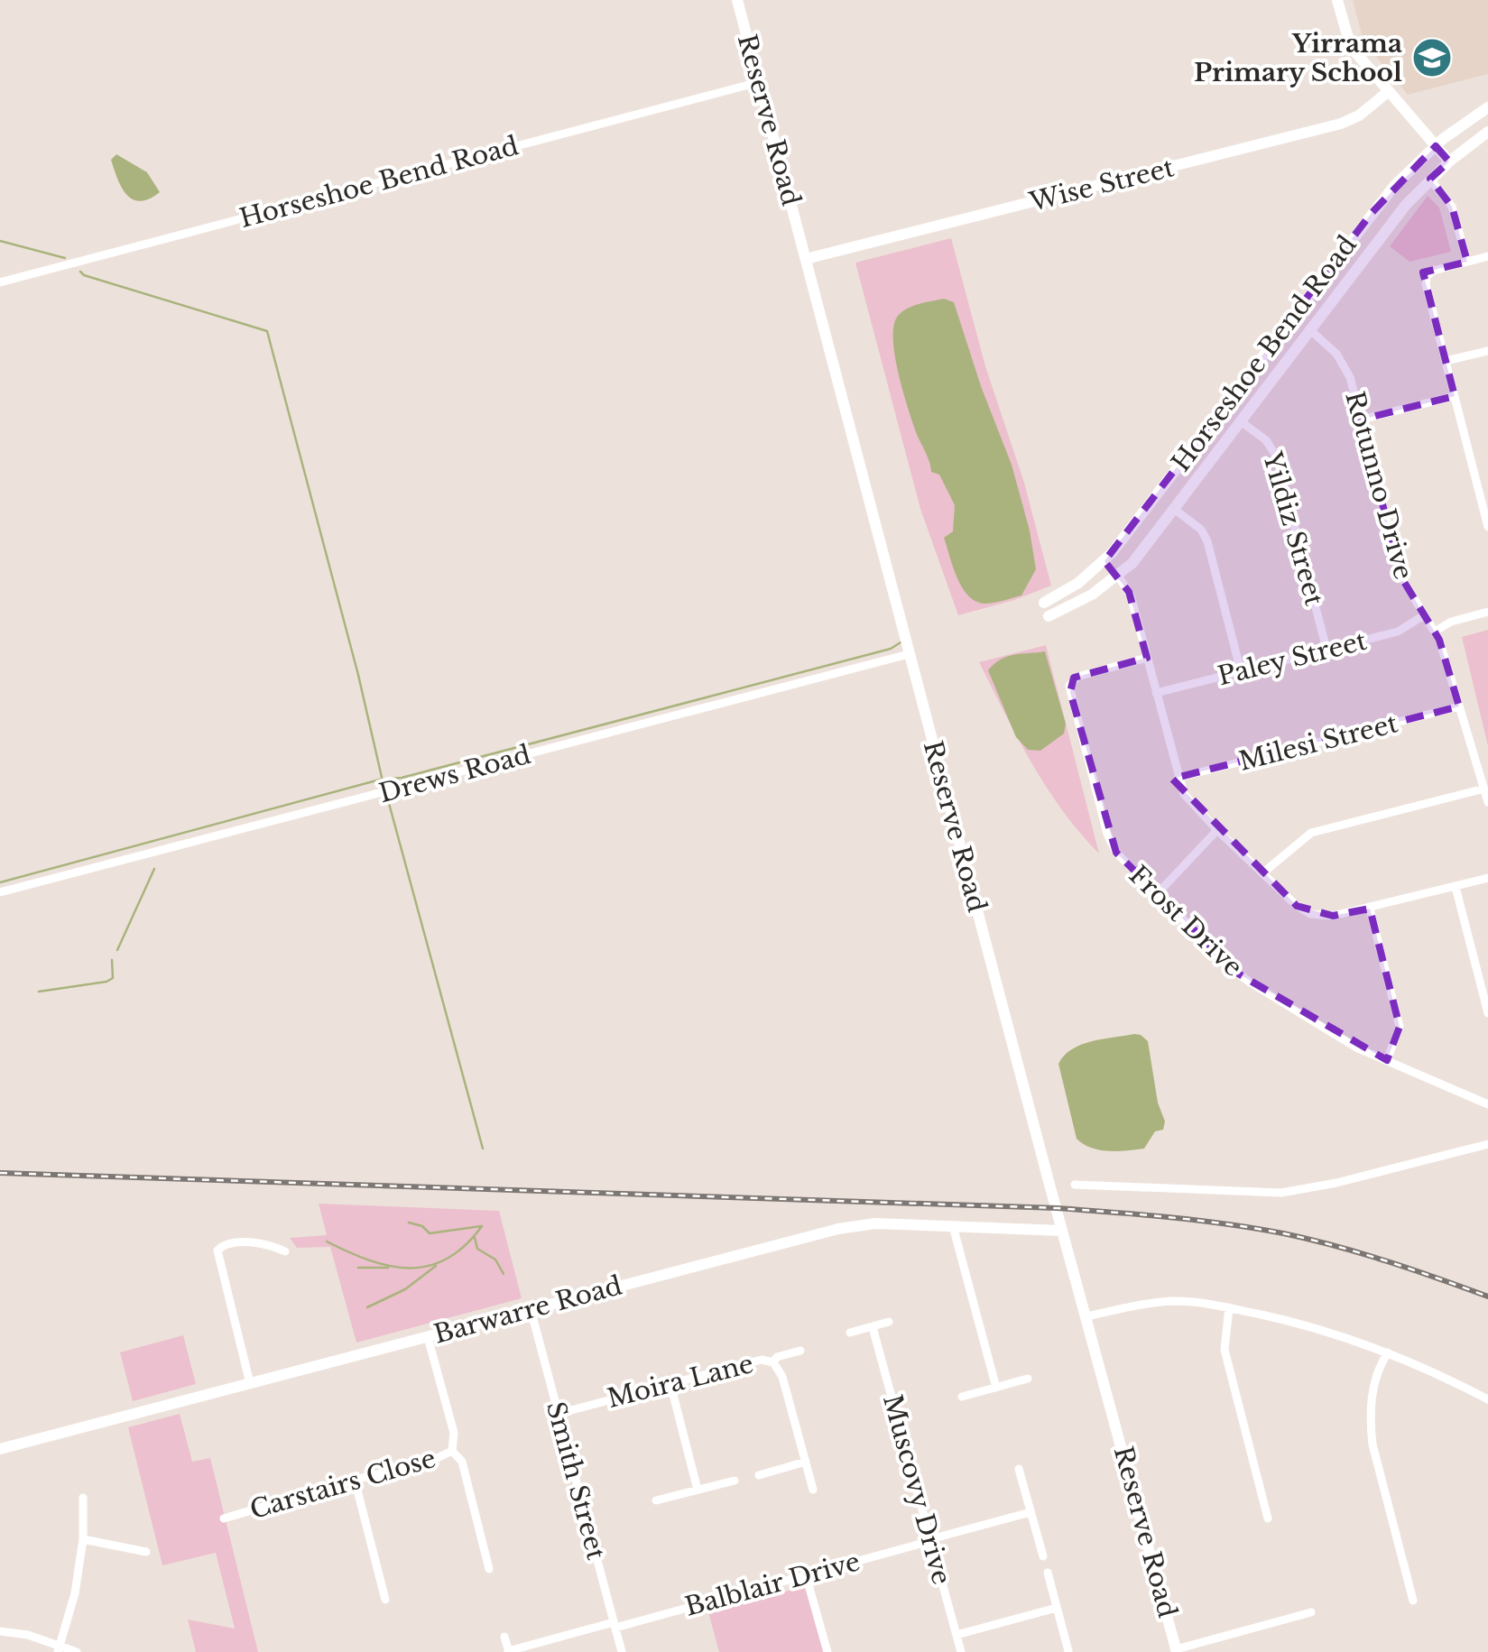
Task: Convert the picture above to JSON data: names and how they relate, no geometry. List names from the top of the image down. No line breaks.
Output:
{"streets":{"street":["Reserve Road","Horseshoe Bend Road","Wise Street","Rotunno Drive","Yildiz Street","Paley Street","Milesi Street","Drews Road","Frost Drive","Barwarre Road","Moira Lane","Smith Street","Carstairs Close","Muscovy Drive","Balblair Drive"]},"crossings":[["Reserve Road","Horseshoe Bend Road"],["Reserve Road","Wise Street"],["Reserve Road","Drews Road"],["Reserve Road","Barwarre Road"],["Horseshoe Bend Road","Rotunno Drive"],["Horseshoe Bend Road","Yildiz Street"],["Rotunno Drive","Paley Street"],["Rotunno Drive","Milesi Street"],["Yildiz Street","Paley Street"],["Barwarre Road","Smith Street"],["Barwarre Road","Carstairs Close"],["Moira Lane","Smith Street"],["Smith Street","Balblair Drive"],["Muscovy Drive","Balblair Drive"]],"places":{"school or university":["Yirrama Primary School"]}}
